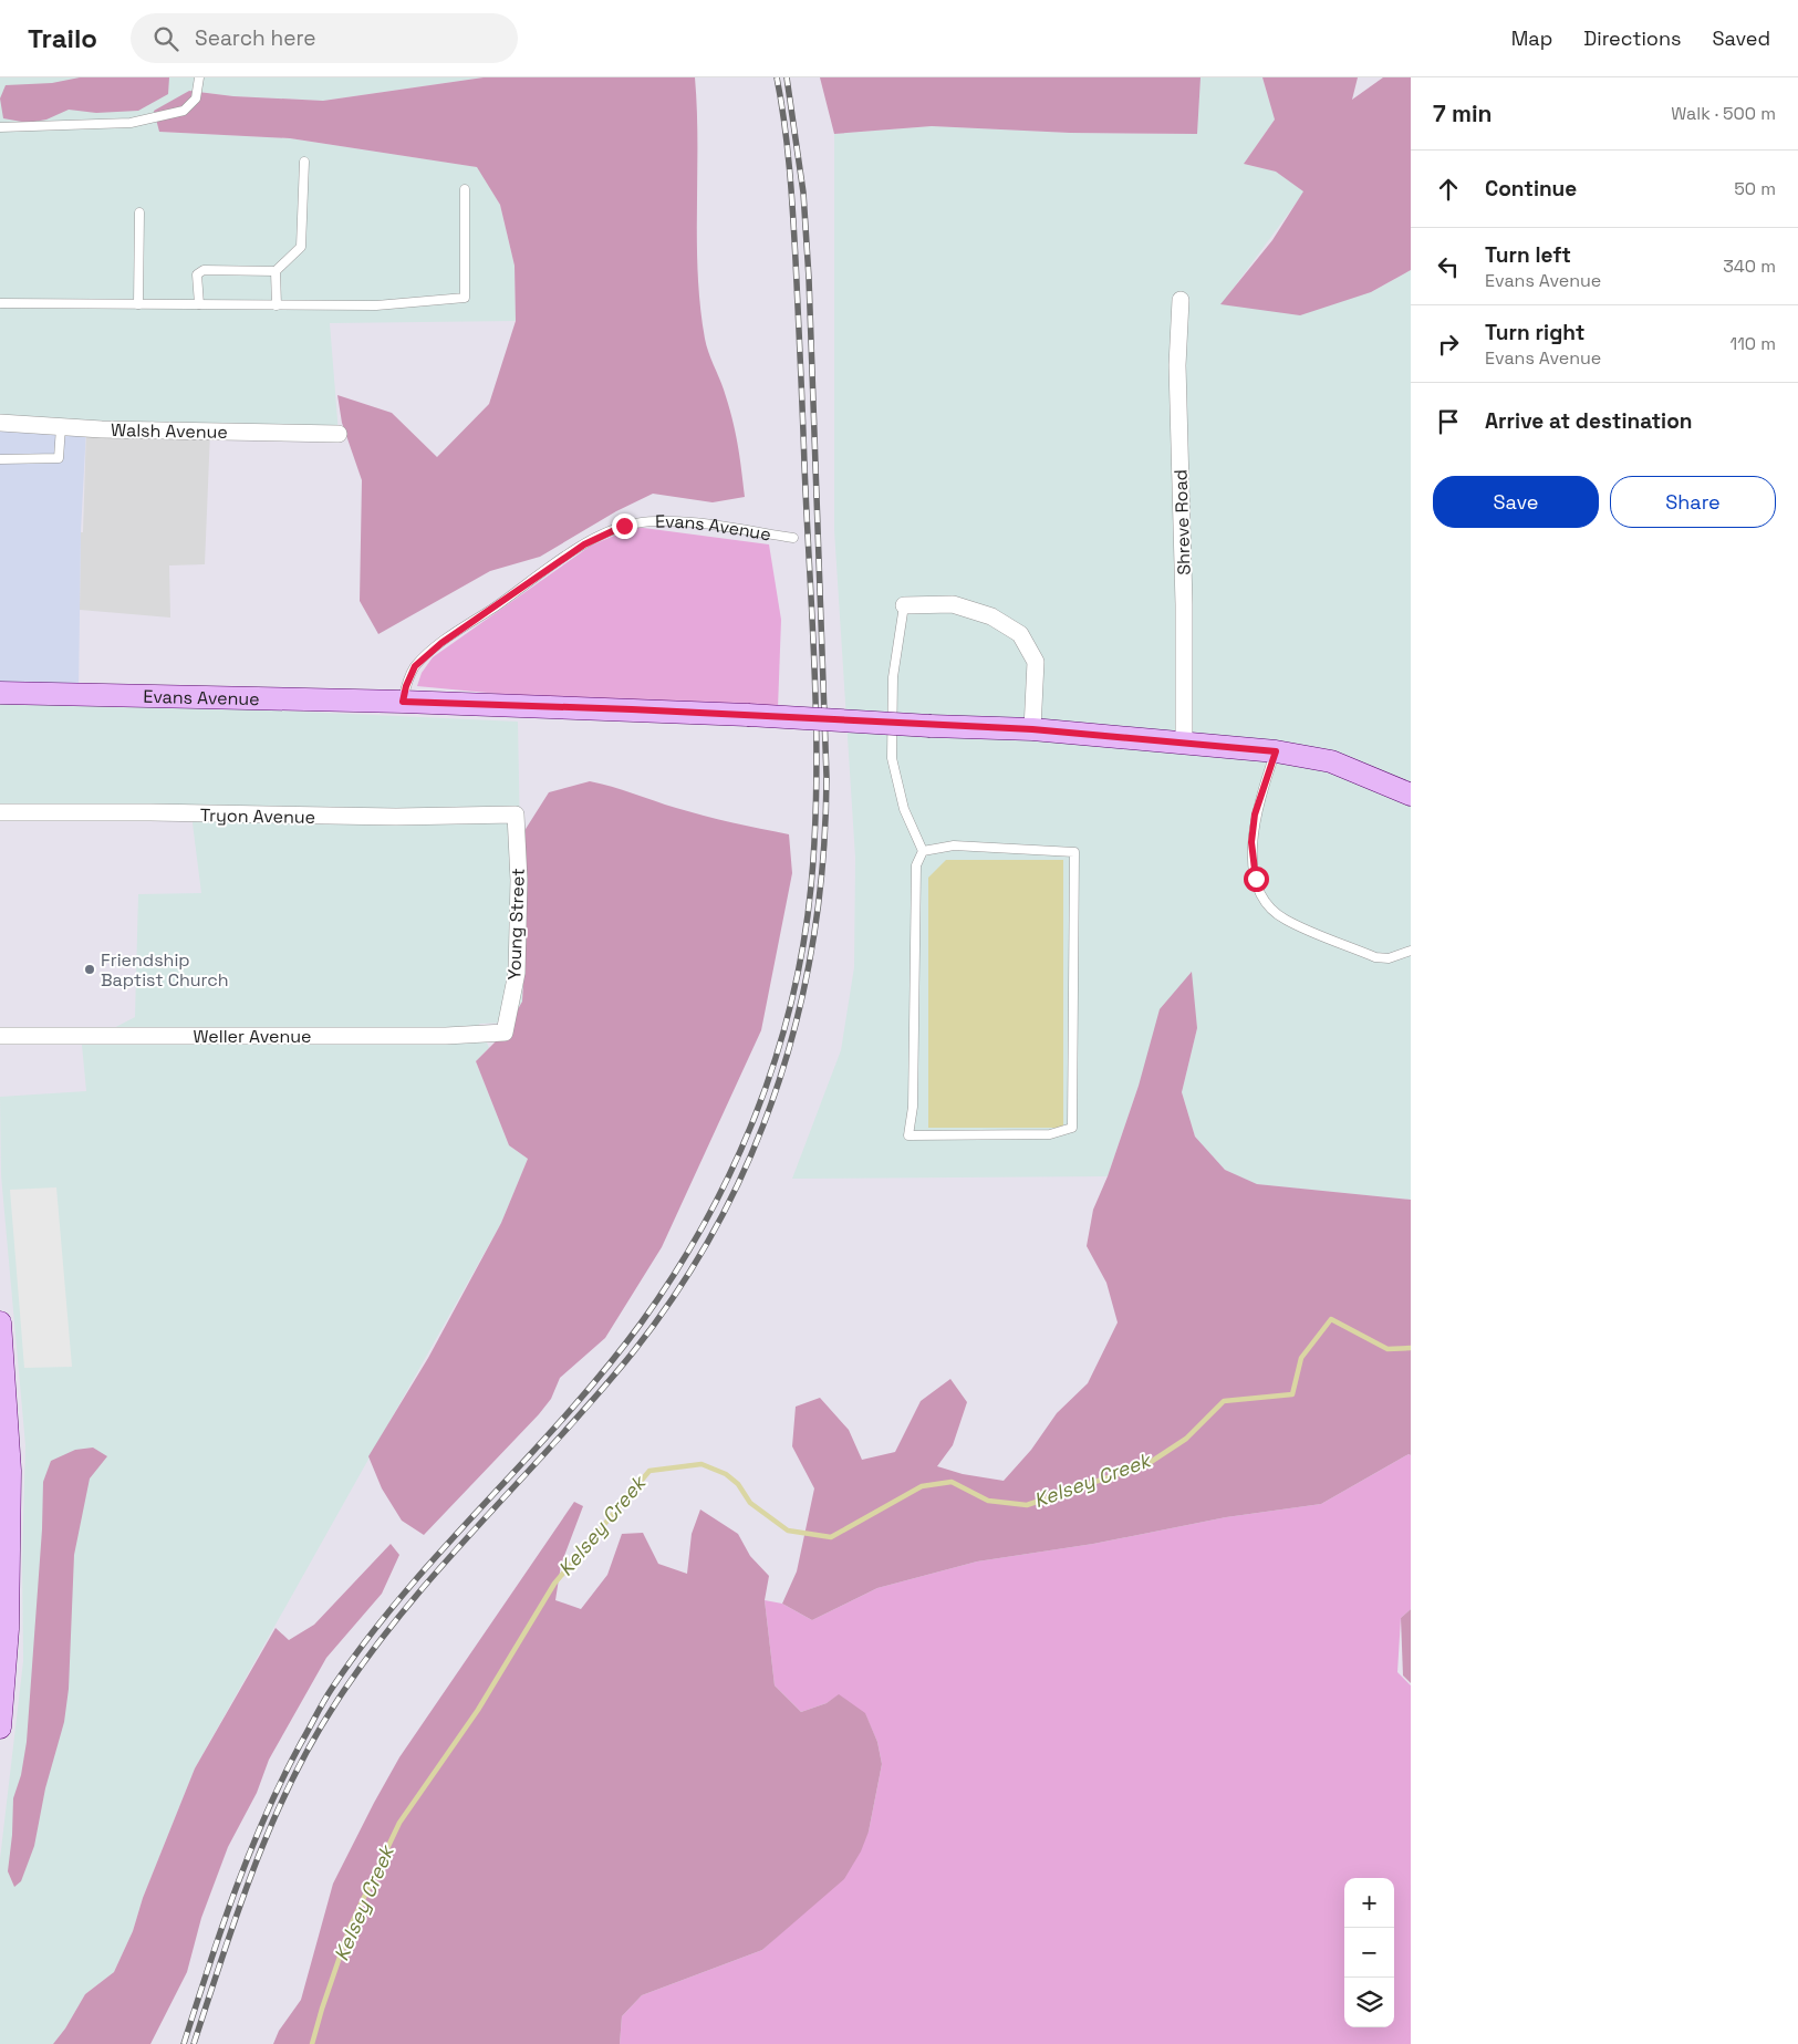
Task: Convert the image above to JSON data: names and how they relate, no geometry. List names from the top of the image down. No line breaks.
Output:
{"streets":{"street":["Walsh Avenue","Shreve Road","Evans Avenue","Tryon Avenue","Young Street","Weller Avenue"]},"crossings":[["Shreve Road","Evans Avenue"],["Tryon Avenue","Young Street"],["Young Street","Weller Avenue"]],"water":["Kelsey Creek"],"places":["Friendship Baptist Church"],"page":{"header":"Trailo","search":"Search here","nav":["Map","Directions","Saved"],"heading":["7 min","Walk · 500 m"],"list":[["Continue","50 m"],["Turn left","Evans Avenue","340 m"],["Turn right","Evans Avenue","110 m"],"Arrive at destination"],"buttons":["Save","Share"],"map_buttons":["+","−"]}}
